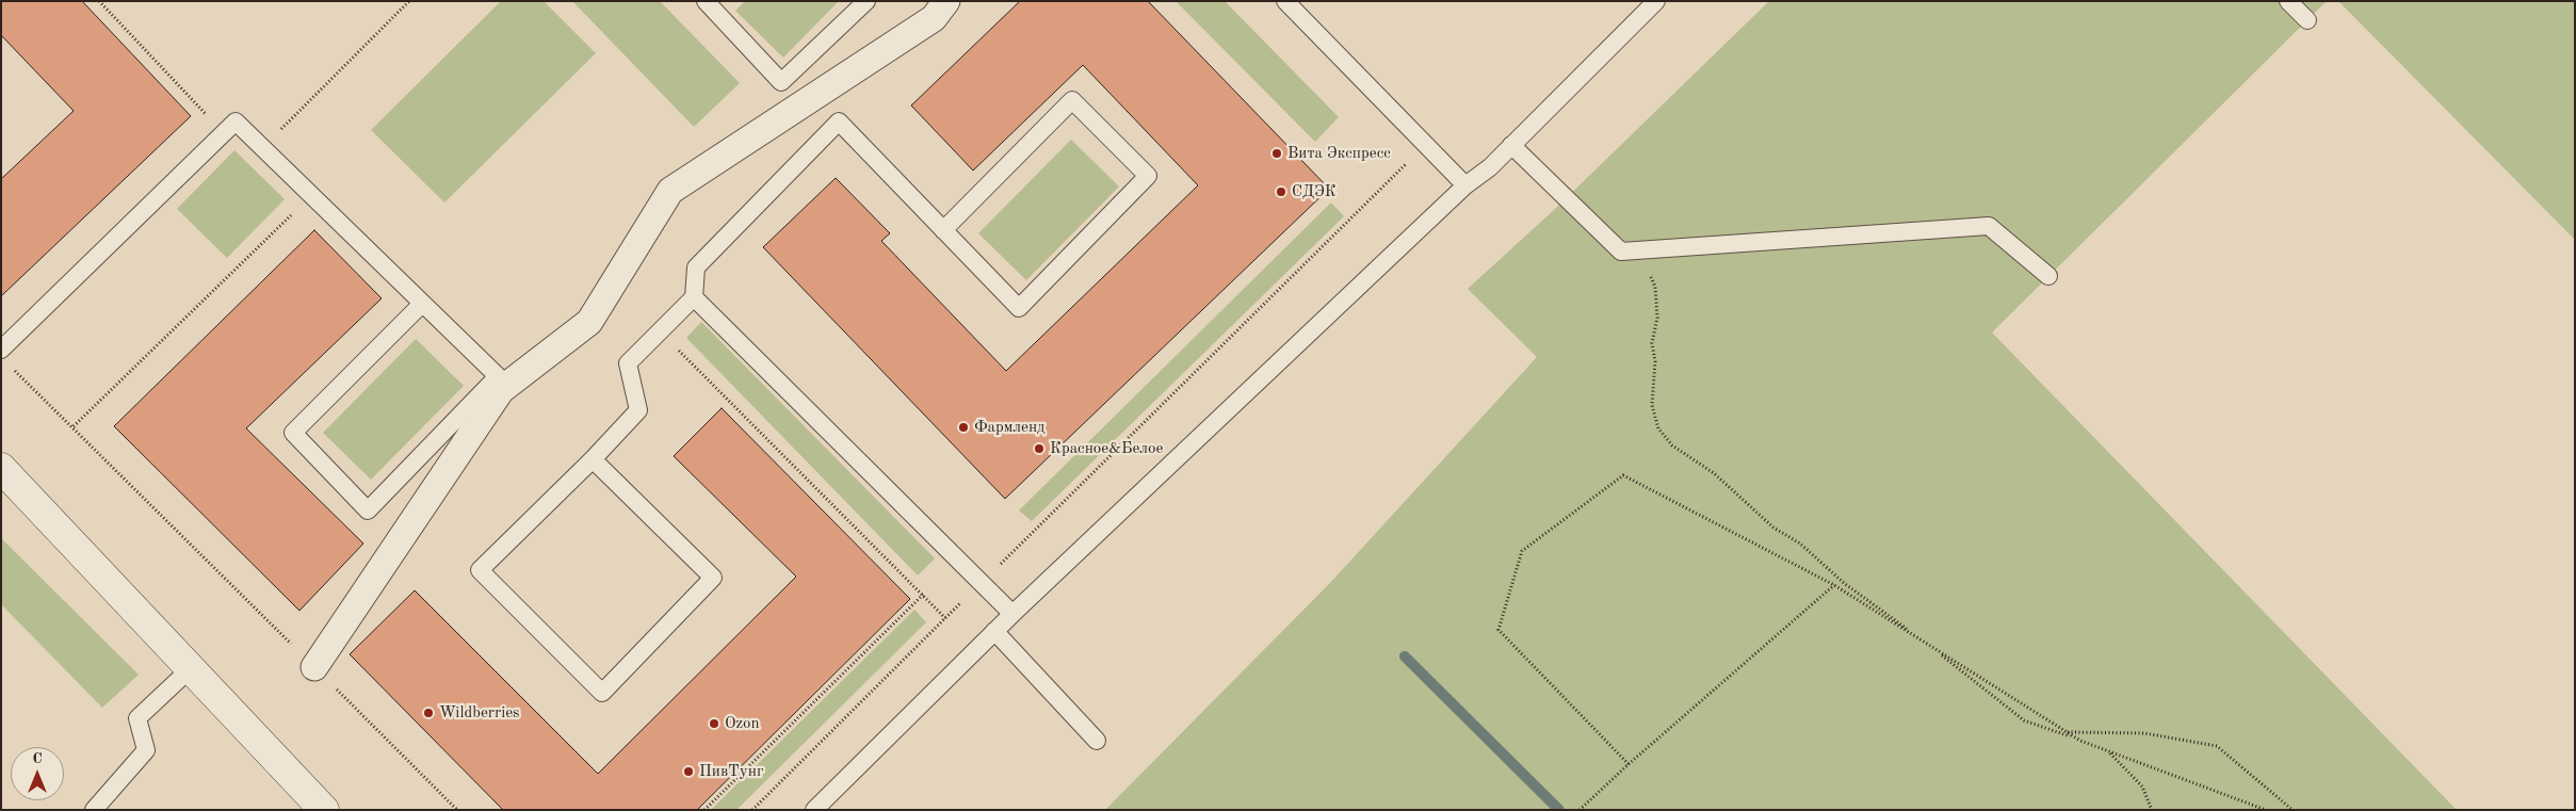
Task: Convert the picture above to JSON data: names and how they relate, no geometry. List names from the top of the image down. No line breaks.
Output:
{"places":["Вита Экспресс","СДЭК","Фармленд","Красное&Белое","Wildberries","Ozon","ПивТунг"],"north":"top"}
